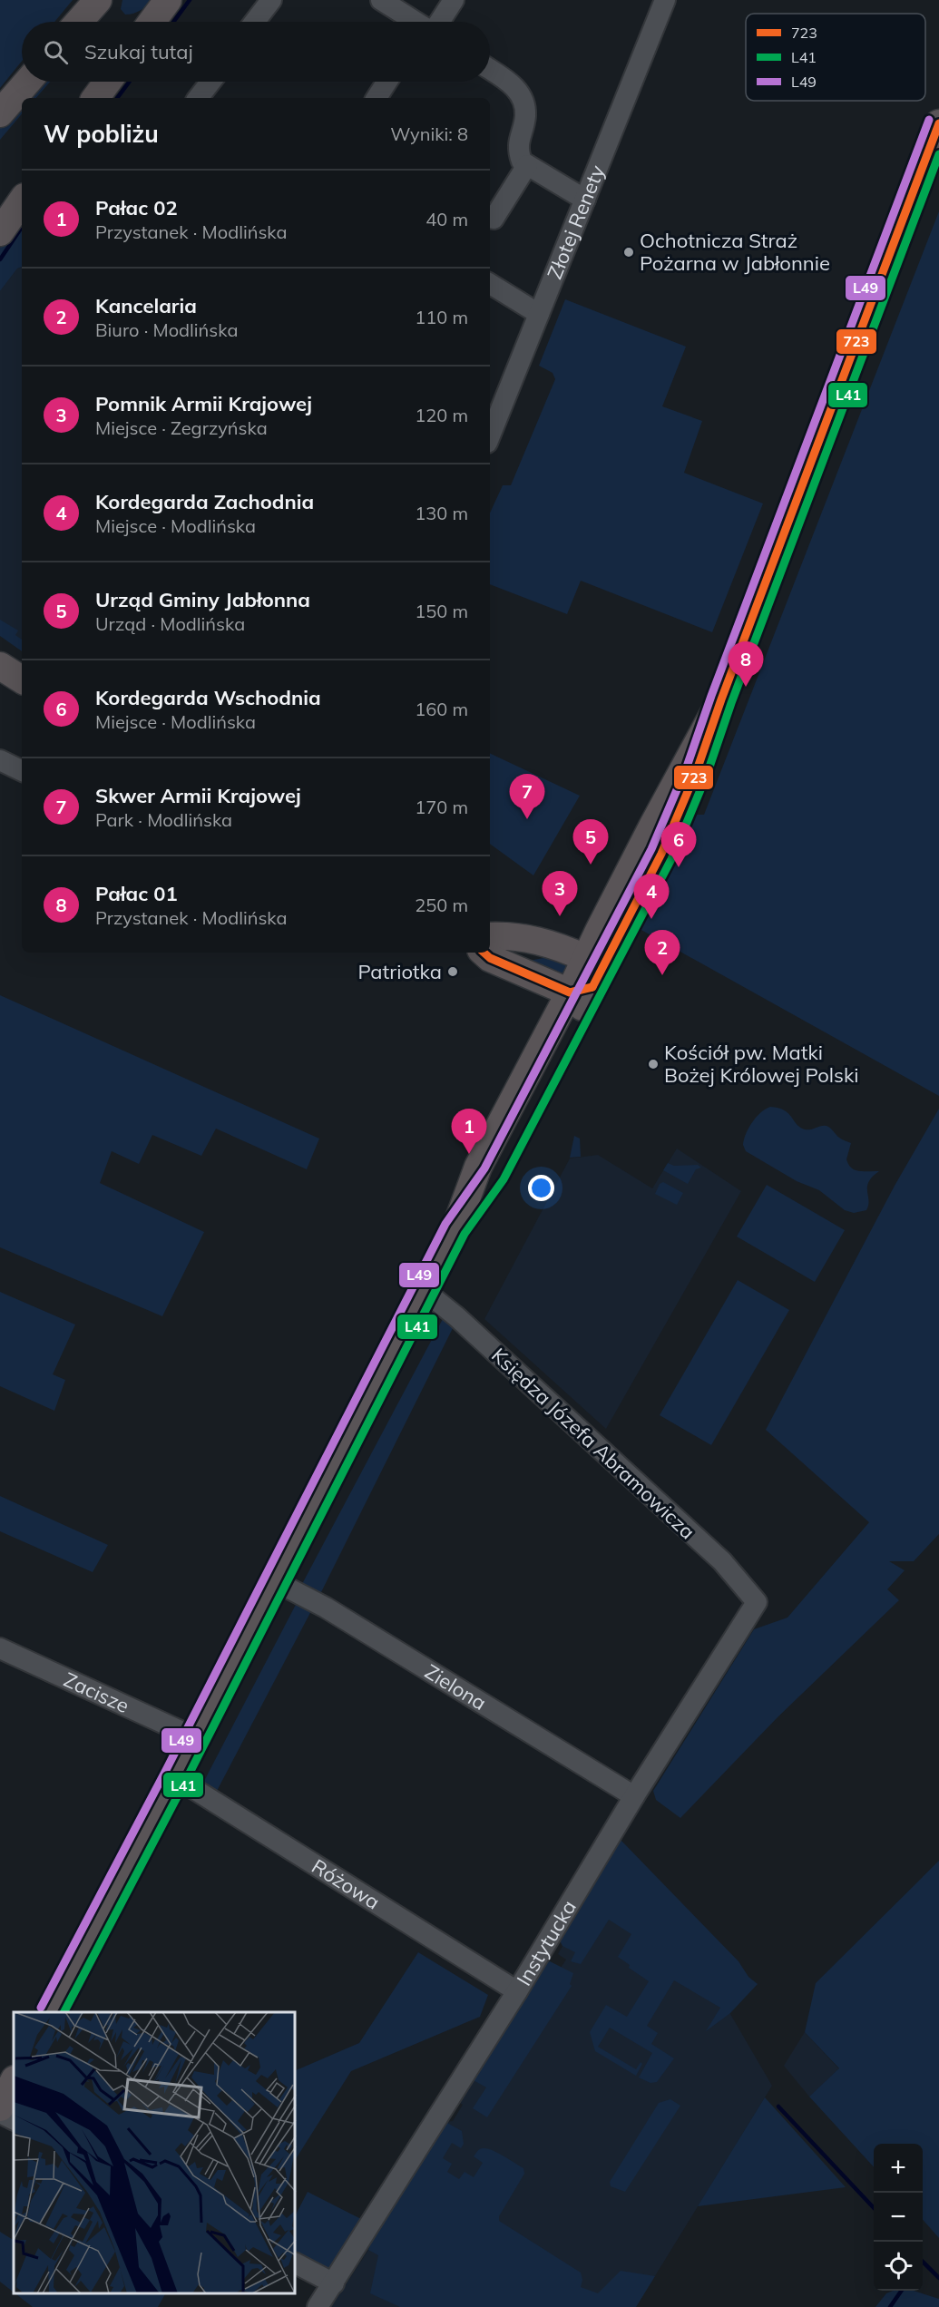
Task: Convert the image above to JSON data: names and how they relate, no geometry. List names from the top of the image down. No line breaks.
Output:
{"streets":{"street":["Złotej Renety","Księdza Józefa Abramowicza","Zielona","Zacisze","Różowa","Instytucka"]},"crossings":[["Księdza Józefa Abramowicza","Instytucka"],["Zielona","Instytucka"],["Różowa","Instytucka"]],"places":["Ochotnicza Straż Pożarna w Jabłonnie","Patriotka","Kościół pw. Matki Bożej Królowej Polski"],"lines":["transit line L49","transit line 723","transit line L41"],"legend":["723","L41","L49"],"page":{"search":"Szukaj tutaj","heading":["W pobliżu","Wyniki: 8"],"list":[{"mark":"1","name":"Pałac 02","note":"Przystanek · Modlińska","value":"40 m"},{"mark":"2","name":"Kancelaria","note":"Biuro · Modlińska","value":"110 m"},{"mark":"3","name":"Pomnik Armii Krajowej","note":"Miejsce · Zegrzyńska","value":"120 m"},{"mark":"4","name":"Kordegarda Zachodnia","note":"Miejsce · Modlińska","value":"130 m"},{"mark":"5","name":"Urząd Gminy Jabłonna","note":"Urząd · Modlińska","value":"150 m"},{"mark":"6","name":"Kordegarda Wschodnia","note":"Miejsce · Modlińska","value":"160 m"},{"mark":"7","name":"Skwer Armii Krajowej","note":"Park · Modlińska","value":"170 m"},{"mark":"8","name":"Pałac 01","note":"Przystanek · Modlińska","value":"250 m"}],"pins":["8","7","5","6","3","4","2","1"],"map_buttons":["+","−"]}}
